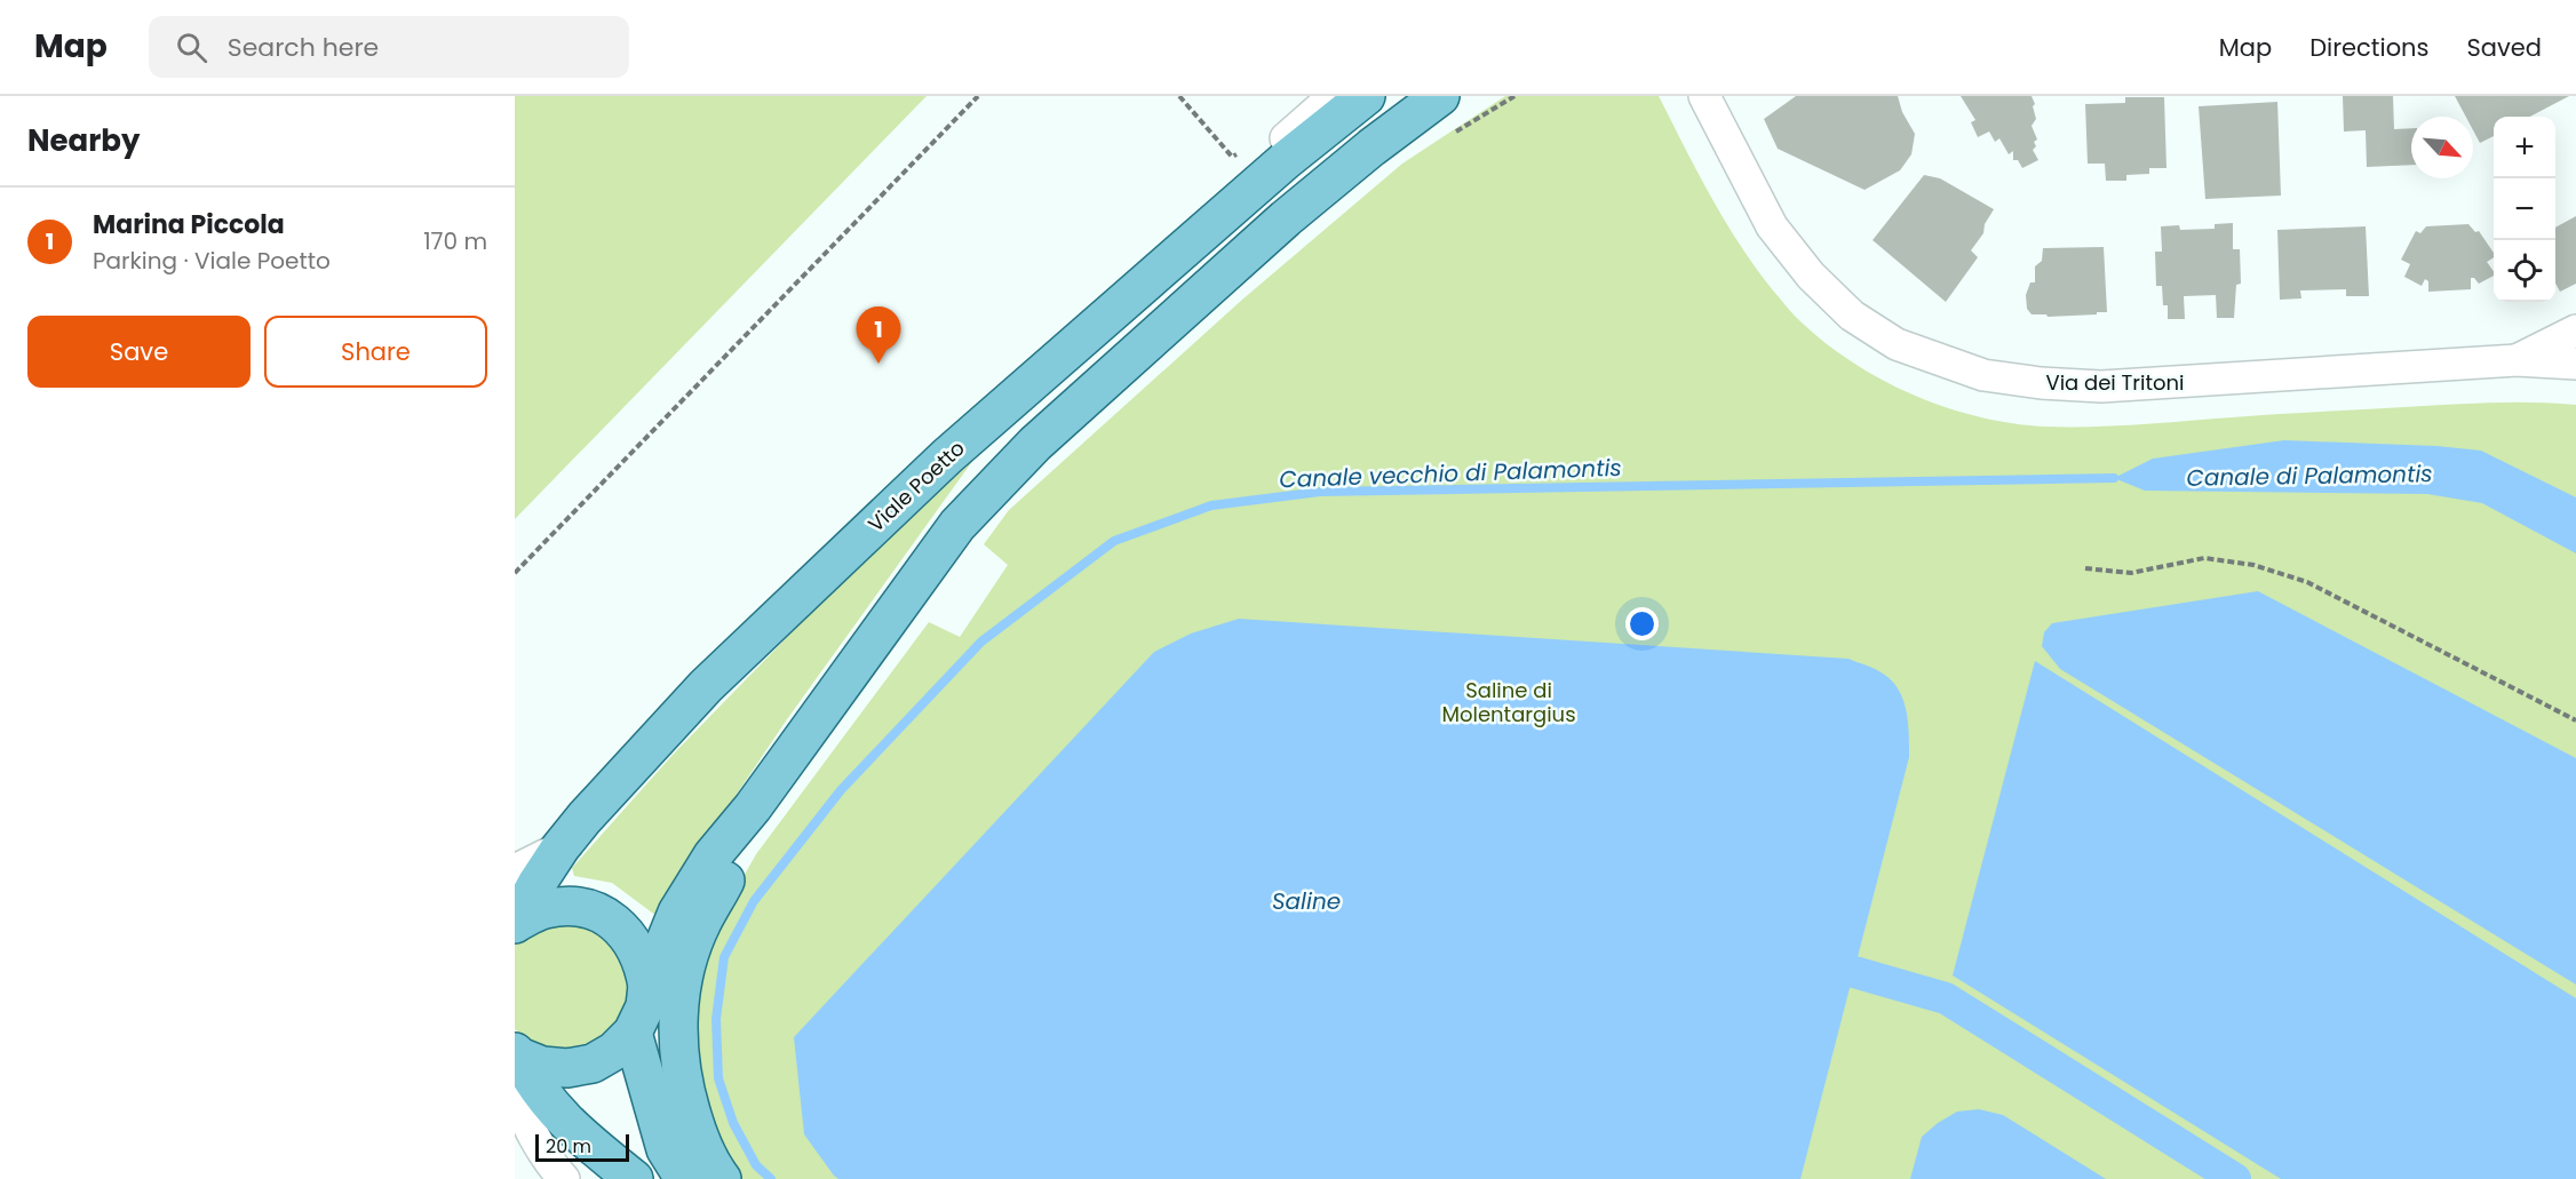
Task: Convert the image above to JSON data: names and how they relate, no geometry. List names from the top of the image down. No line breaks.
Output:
{"streets":{"main road":["Viale Poetto"],"street":["Via dei Tritoni"]},"water":["Canale vecchio di Palamontis","Canale di Palamontis","Saline"],"parks":["Saline di Molentargius"],"scale_bar":"20 m","north":"bottom right","page":{"header":"Map","search":"Search here","nav":["Map","Directions","Saved"],"heading":"Nearby","map_buttons":["+","−"],"list":[{"mark":"1","name":"Marina Piccola","note":"Parking · Viale Poetto","value":"170 m"}],"buttons":["Save","Share"],"pins":"1","scale":"20 m"}}
